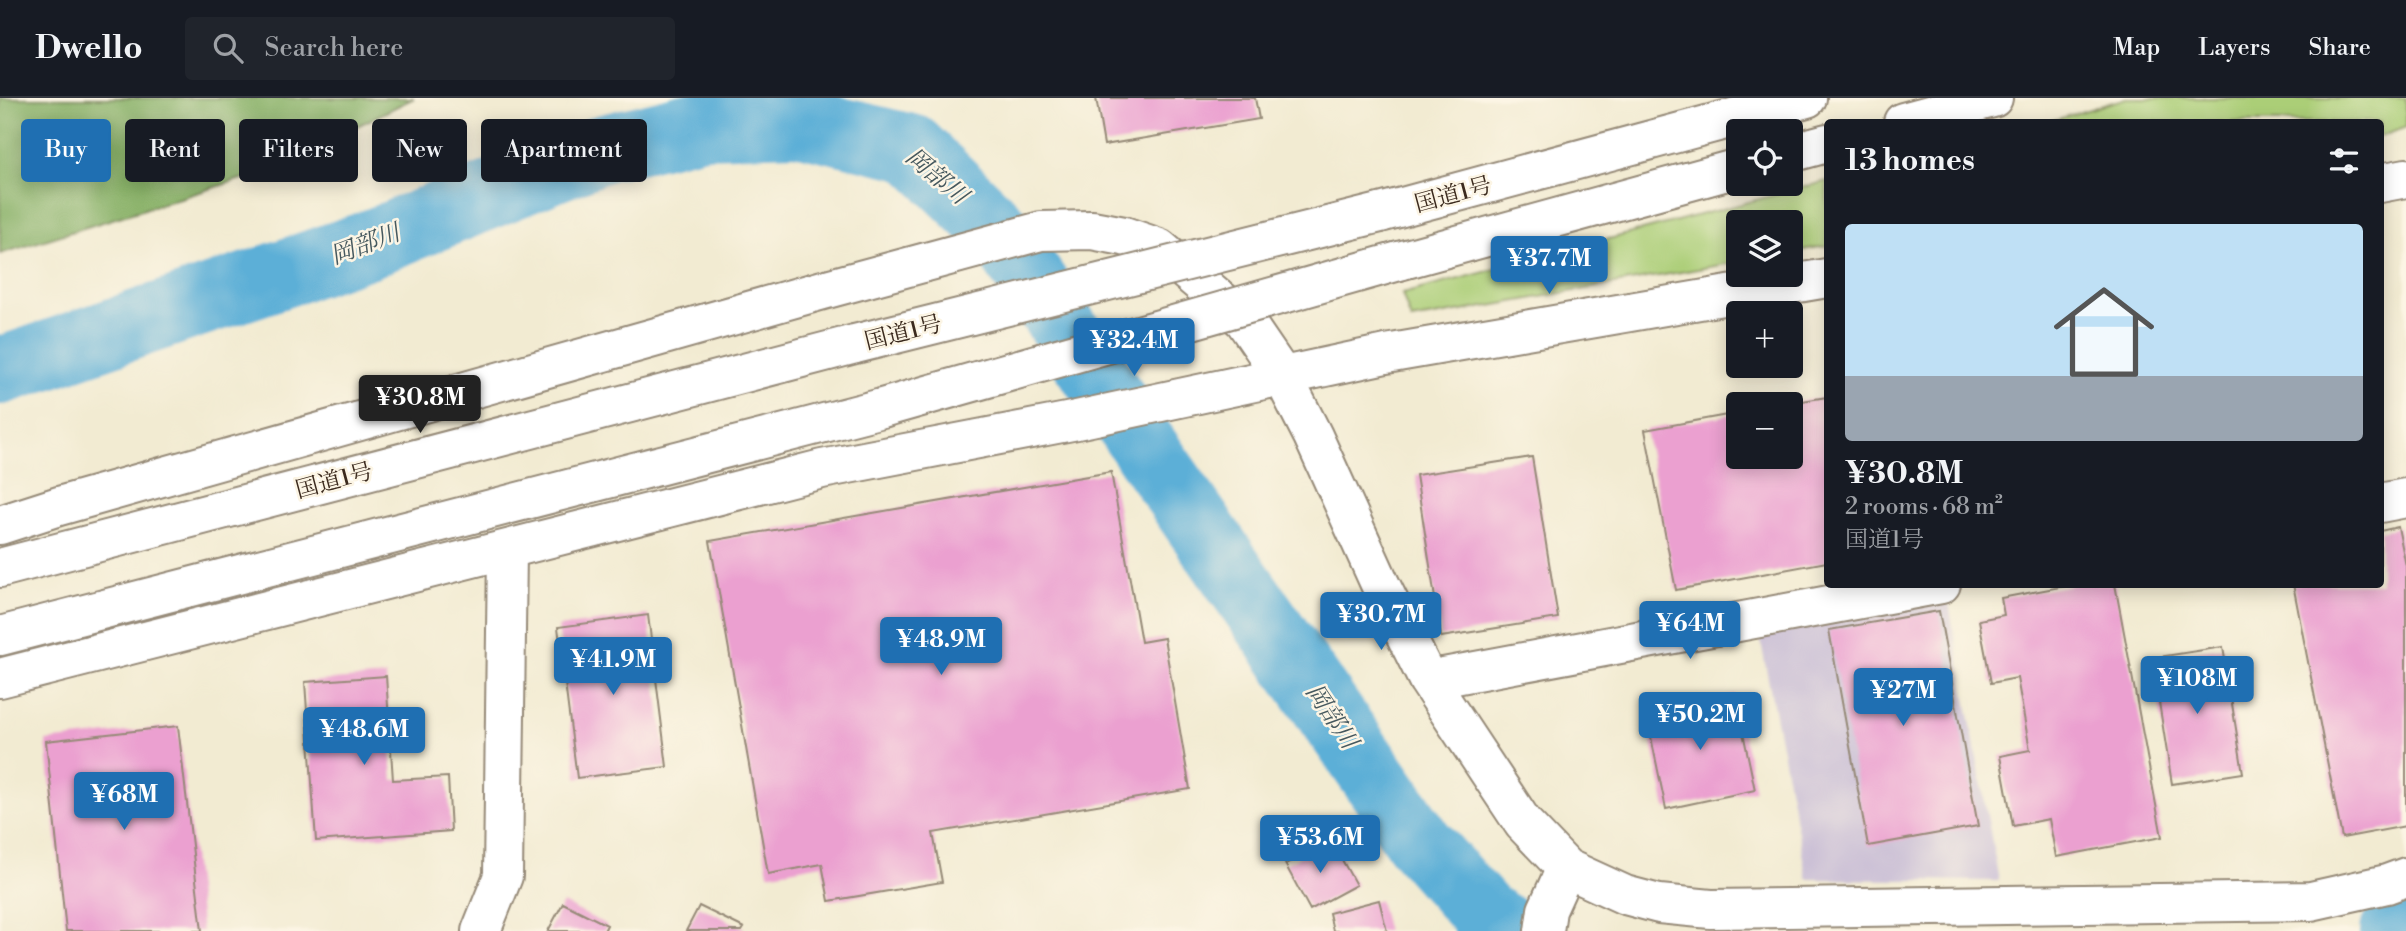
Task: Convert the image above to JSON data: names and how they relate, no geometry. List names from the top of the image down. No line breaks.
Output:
{"streets":{"main road":["国道1号"]},"water":["岡部川"],"page":{"header":"Dwello","search":"Search here","nav":["Map","Layers","Share"],"map_buttons":["+","−"],"chip":["Buy","Rent","Filters","New","Apartment"],"heading":"13 homes","list":[{"name":"¥30.8M","note":"2 rooms · 68 m² · 国道1号"}],"price":["¥37.7M","¥32.4M","¥30.8M","¥30.7M","¥64M","¥48.9M","¥41.9M","¥108M","¥27M","¥50.2M","¥48.6M","¥68M","¥53.6M"]}}
